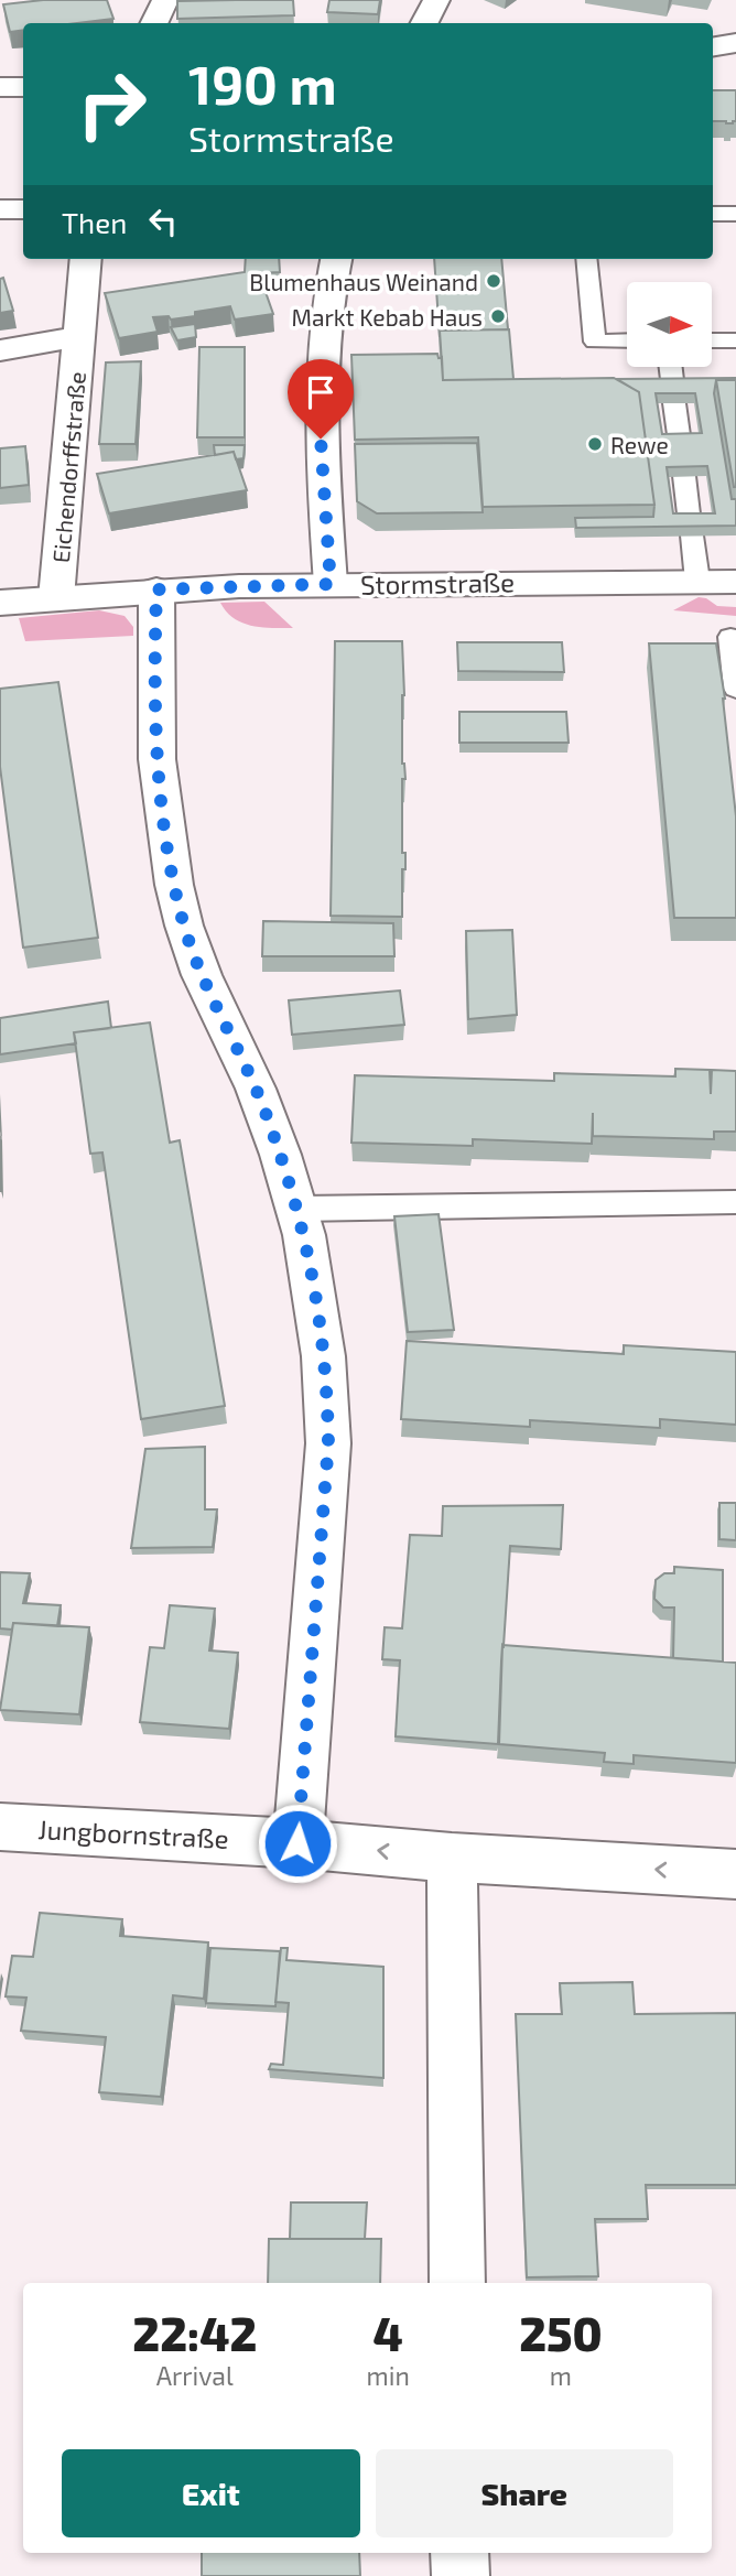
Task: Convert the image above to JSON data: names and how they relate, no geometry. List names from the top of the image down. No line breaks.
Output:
{"streets":{"street":["Eichendorffstraße","Stormstraße","Jungbornstraße"]},"crossings":[["Eichendorffstraße","Stormstraße"]],"one_way":["Jungbornstraße"],"places":["Blumenhaus Weinand","Markt Kebab Haus","Rewe"],"north":"right","page":{"turn":["190 m","Stormstraße"],"then":"Then","eta":["22:42","Arrival","4","min","250","m"],"buttons":["Exit","Share"]}}
